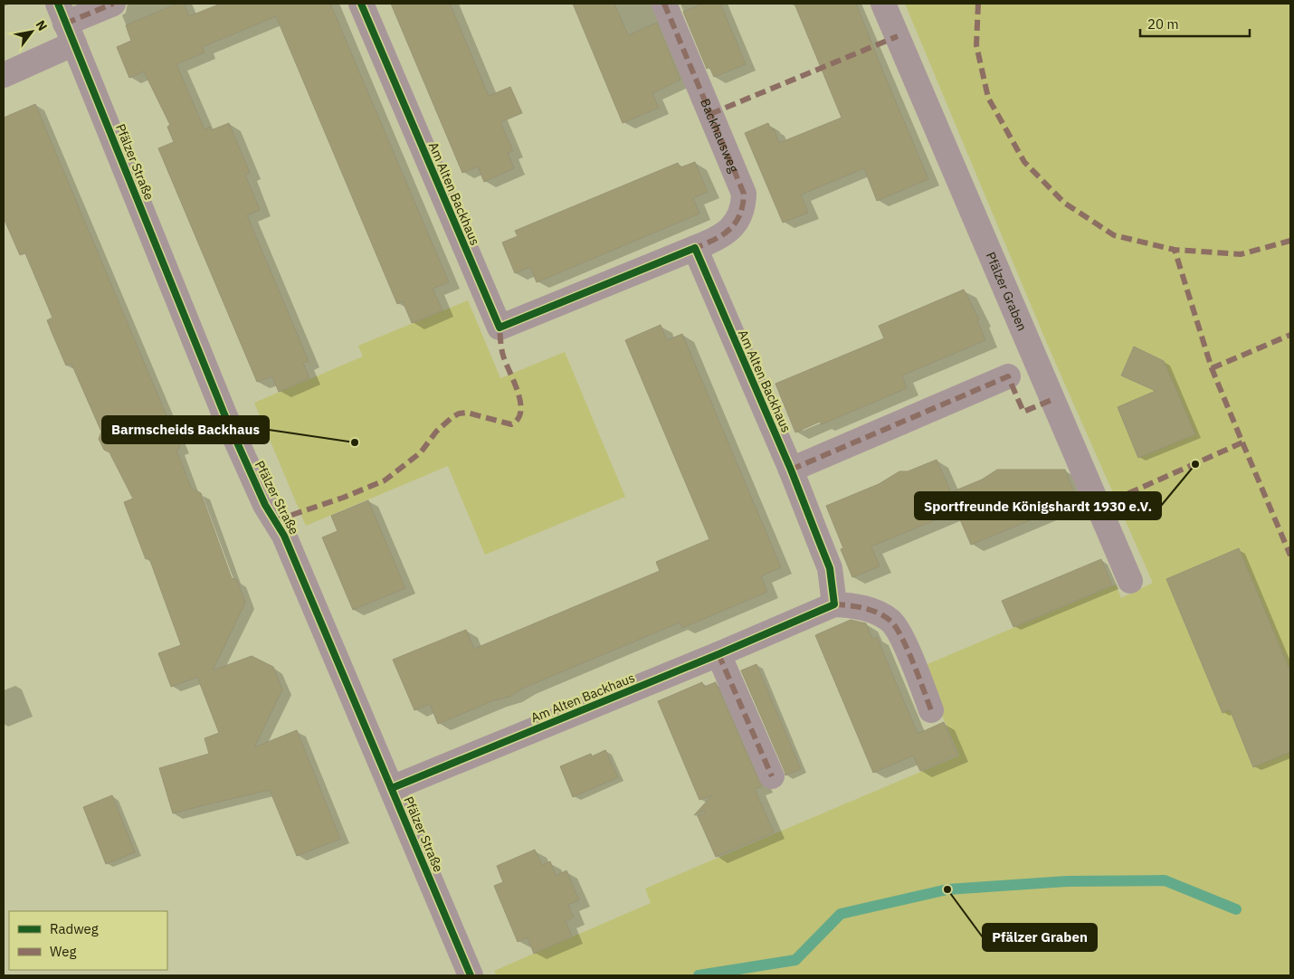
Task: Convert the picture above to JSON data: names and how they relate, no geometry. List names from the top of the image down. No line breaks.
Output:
{"streets":{"street":["Backhausweg","Pfälzer Straße","Am Alten Backhaus","Pfälzer Graben"]},"crossings":[["Backhausweg","Am Alten Backhaus"],["Pfälzer Straße","Am Alten Backhaus"]],"places":["Barmscheids Backhaus","Sportfreunde Königshardt 1930 e.V.","Pfälzer Graben"],"legend":["Radweg","Weg"],"scale_bar":"20 m","north":"top right"}
